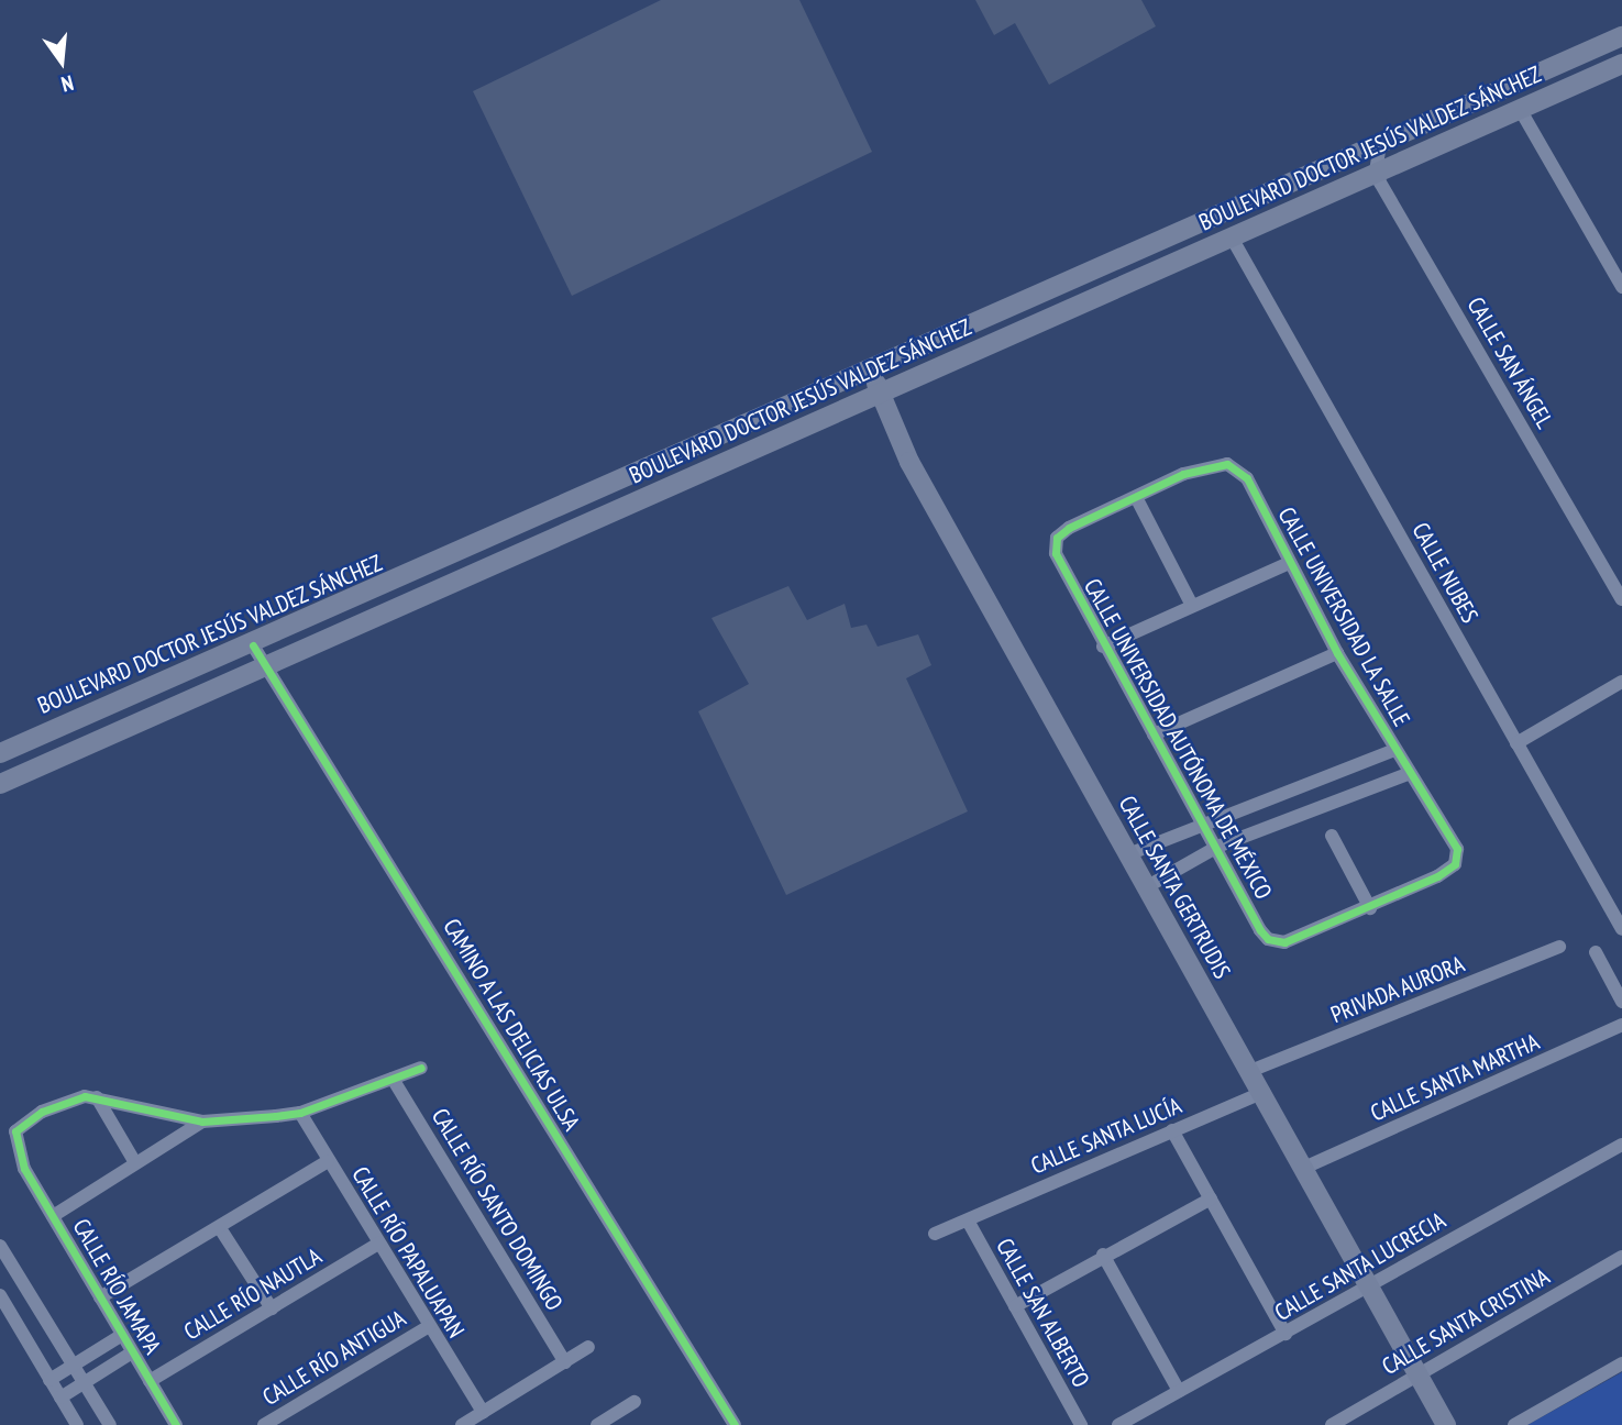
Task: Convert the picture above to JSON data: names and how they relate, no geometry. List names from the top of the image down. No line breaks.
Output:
{"streets":{"main road":["BOULEVARD DOCTOR JESÚS VALDEZ SÁNCHEZ","CALLE SANTA GERTRUDIS"],"street":["CALLE SAN ÁNGEL","CALLE NUBES","CALLE UNIVERSIDAD LA SALLE","CALLE UNIVERSIDAD AUTÓNOMA DE MÉXICO","PRIVADA AURORA","CAMINO A LAS DELICIAS ULSA","CALLE SANTA MARTHA","CALLE SANTA LUCÍA","CALLE RÍO SANTO DOMINGO","CALLE RÍO PAPALUAPAN","CALLE SANTA LUCRECIA","CALLE RÍO JAMAPA","CALLE RÍO NAUTLA","CALLE SAN ALBERTO","CALLE SANTA CRISTINA","CALLE RÍO ANTIGUA"]},"crossings":[["BOULEVARD DOCTOR JESÚS VALDEZ SÁNCHEZ","CALLE SAN ÁNGEL"],["BOULEVARD DOCTOR JESÚS VALDEZ SÁNCHEZ","CALLE NUBES"],["BOULEVARD DOCTOR JESÚS VALDEZ SÁNCHEZ","CALLE SANTA GERTRUDIS"],["BOULEVARD DOCTOR JESÚS VALDEZ SÁNCHEZ","CAMINO A LAS DELICIAS ULSA"],["CALLE UNIVERSIDAD LA SALLE","CALLE UNIVERSIDAD AUTÓNOMA DE MÉXICO"],["CALLE SANTA GERTRUDIS","PRIVADA AURORA"],["CALLE SANTA GERTRUDIS","CALLE SANTA MARTHA"],["CALLE SANTA GERTRUDIS","CALLE SANTA LUCÍA"],["CALLE SANTA GERTRUDIS","CALLE SANTA LUCRECIA"],["CALLE SANTA GERTRUDIS","CALLE SANTA CRISTINA"],["CALLE SANTA LUCÍA","CALLE SAN ALBERTO"],["CALLE RÍO PAPALUAPAN","CALLE RÍO NAUTLA"],["CALLE RÍO PAPALUAPAN","CALLE RÍO ANTIGUA"],["CALLE RÍO JAMAPA","CALLE RÍO NAUTLA"]],"north":"bottom"}
